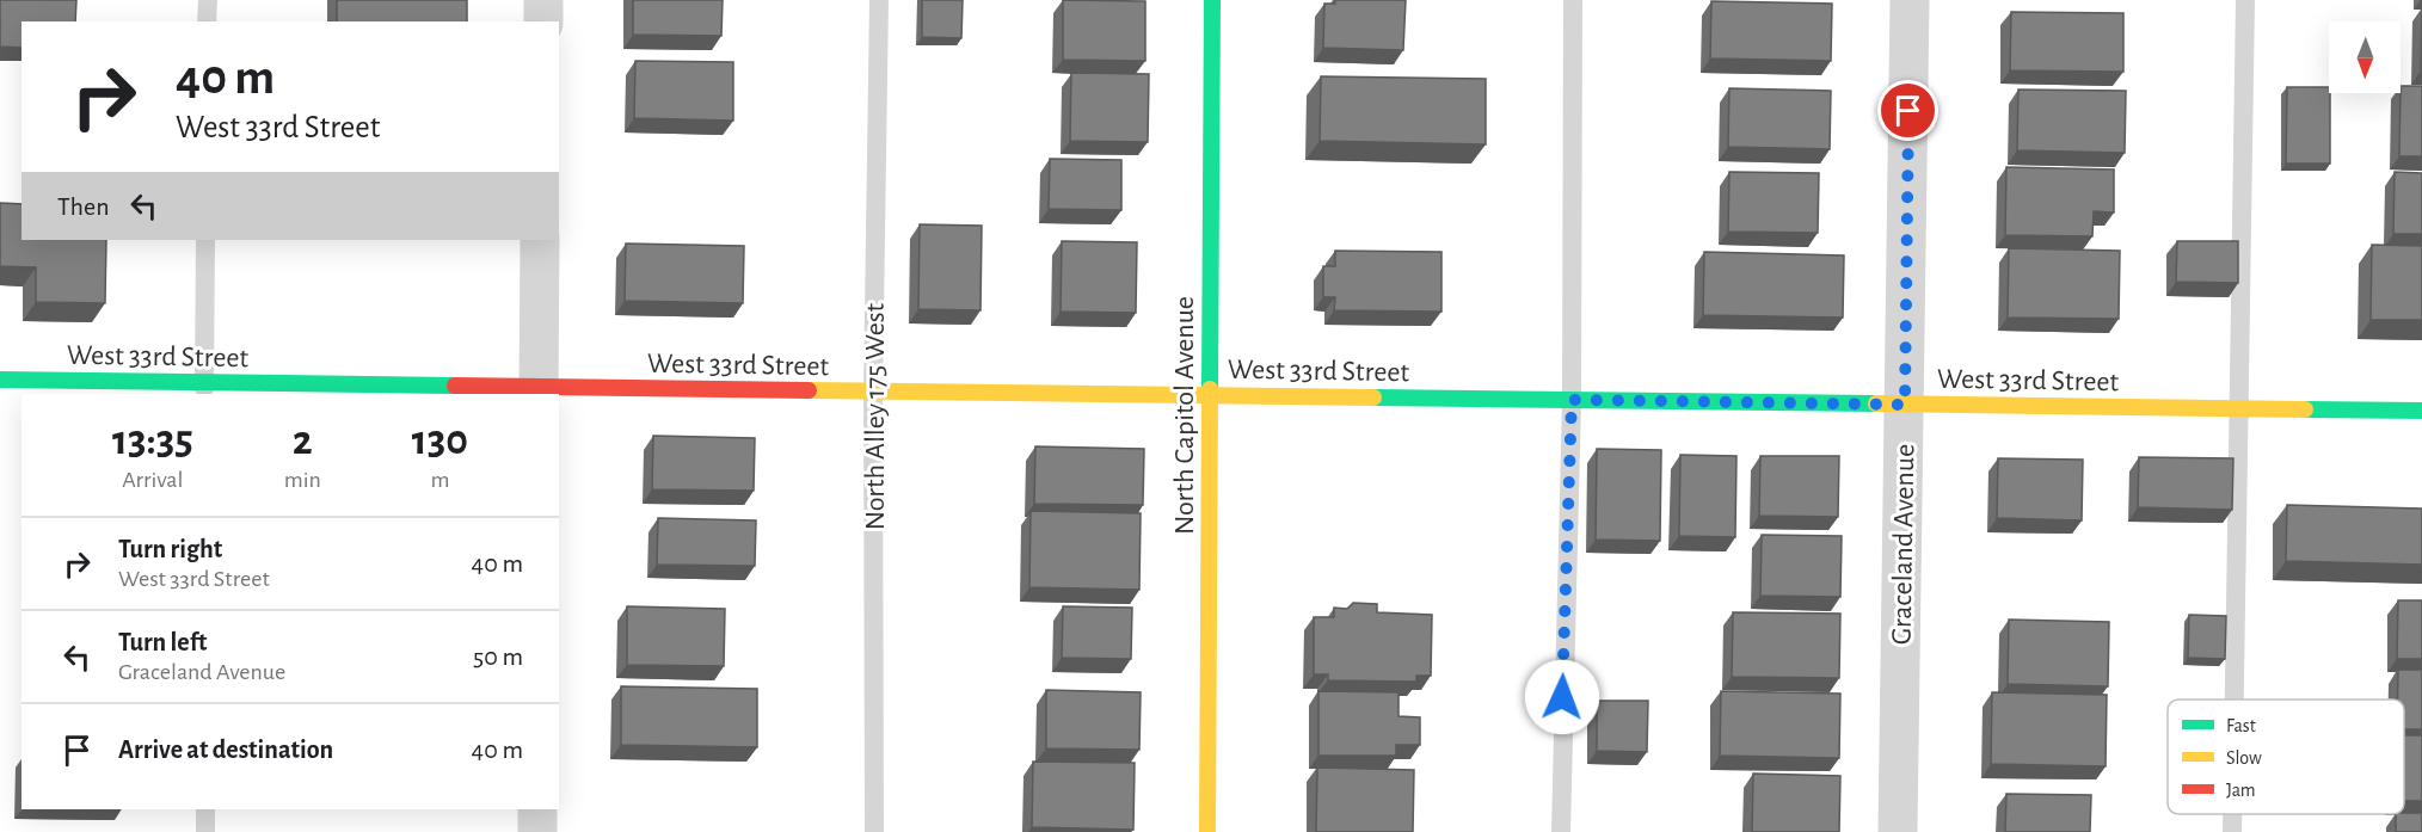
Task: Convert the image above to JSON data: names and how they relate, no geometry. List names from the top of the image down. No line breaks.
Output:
{"streets":{"street":["West 33rd Street","North Capitol Avenue","Graceland Avenue"],"lane":["North Alley 175 West"]},"crossings":[["West 33rd Street","North Capitol Avenue"],["West 33rd Street","North Alley 175 West"],["West 33rd Street","Graceland Avenue"]],"legend":["Fast","Slow","Jam"],"north":"bottom","page":{"turn":["40 m","West 33rd Street"],"then":"Then","eta":["13:35","Arrival","2","min","130","m"],"list":[{"name":"Turn right","note":"West 33rd Street","value":"40 m"},{"name":"Turn left","note":"Graceland Avenue","value":"50 m"},{"name":"Arrive at destination","value":"40 m"}]}}
